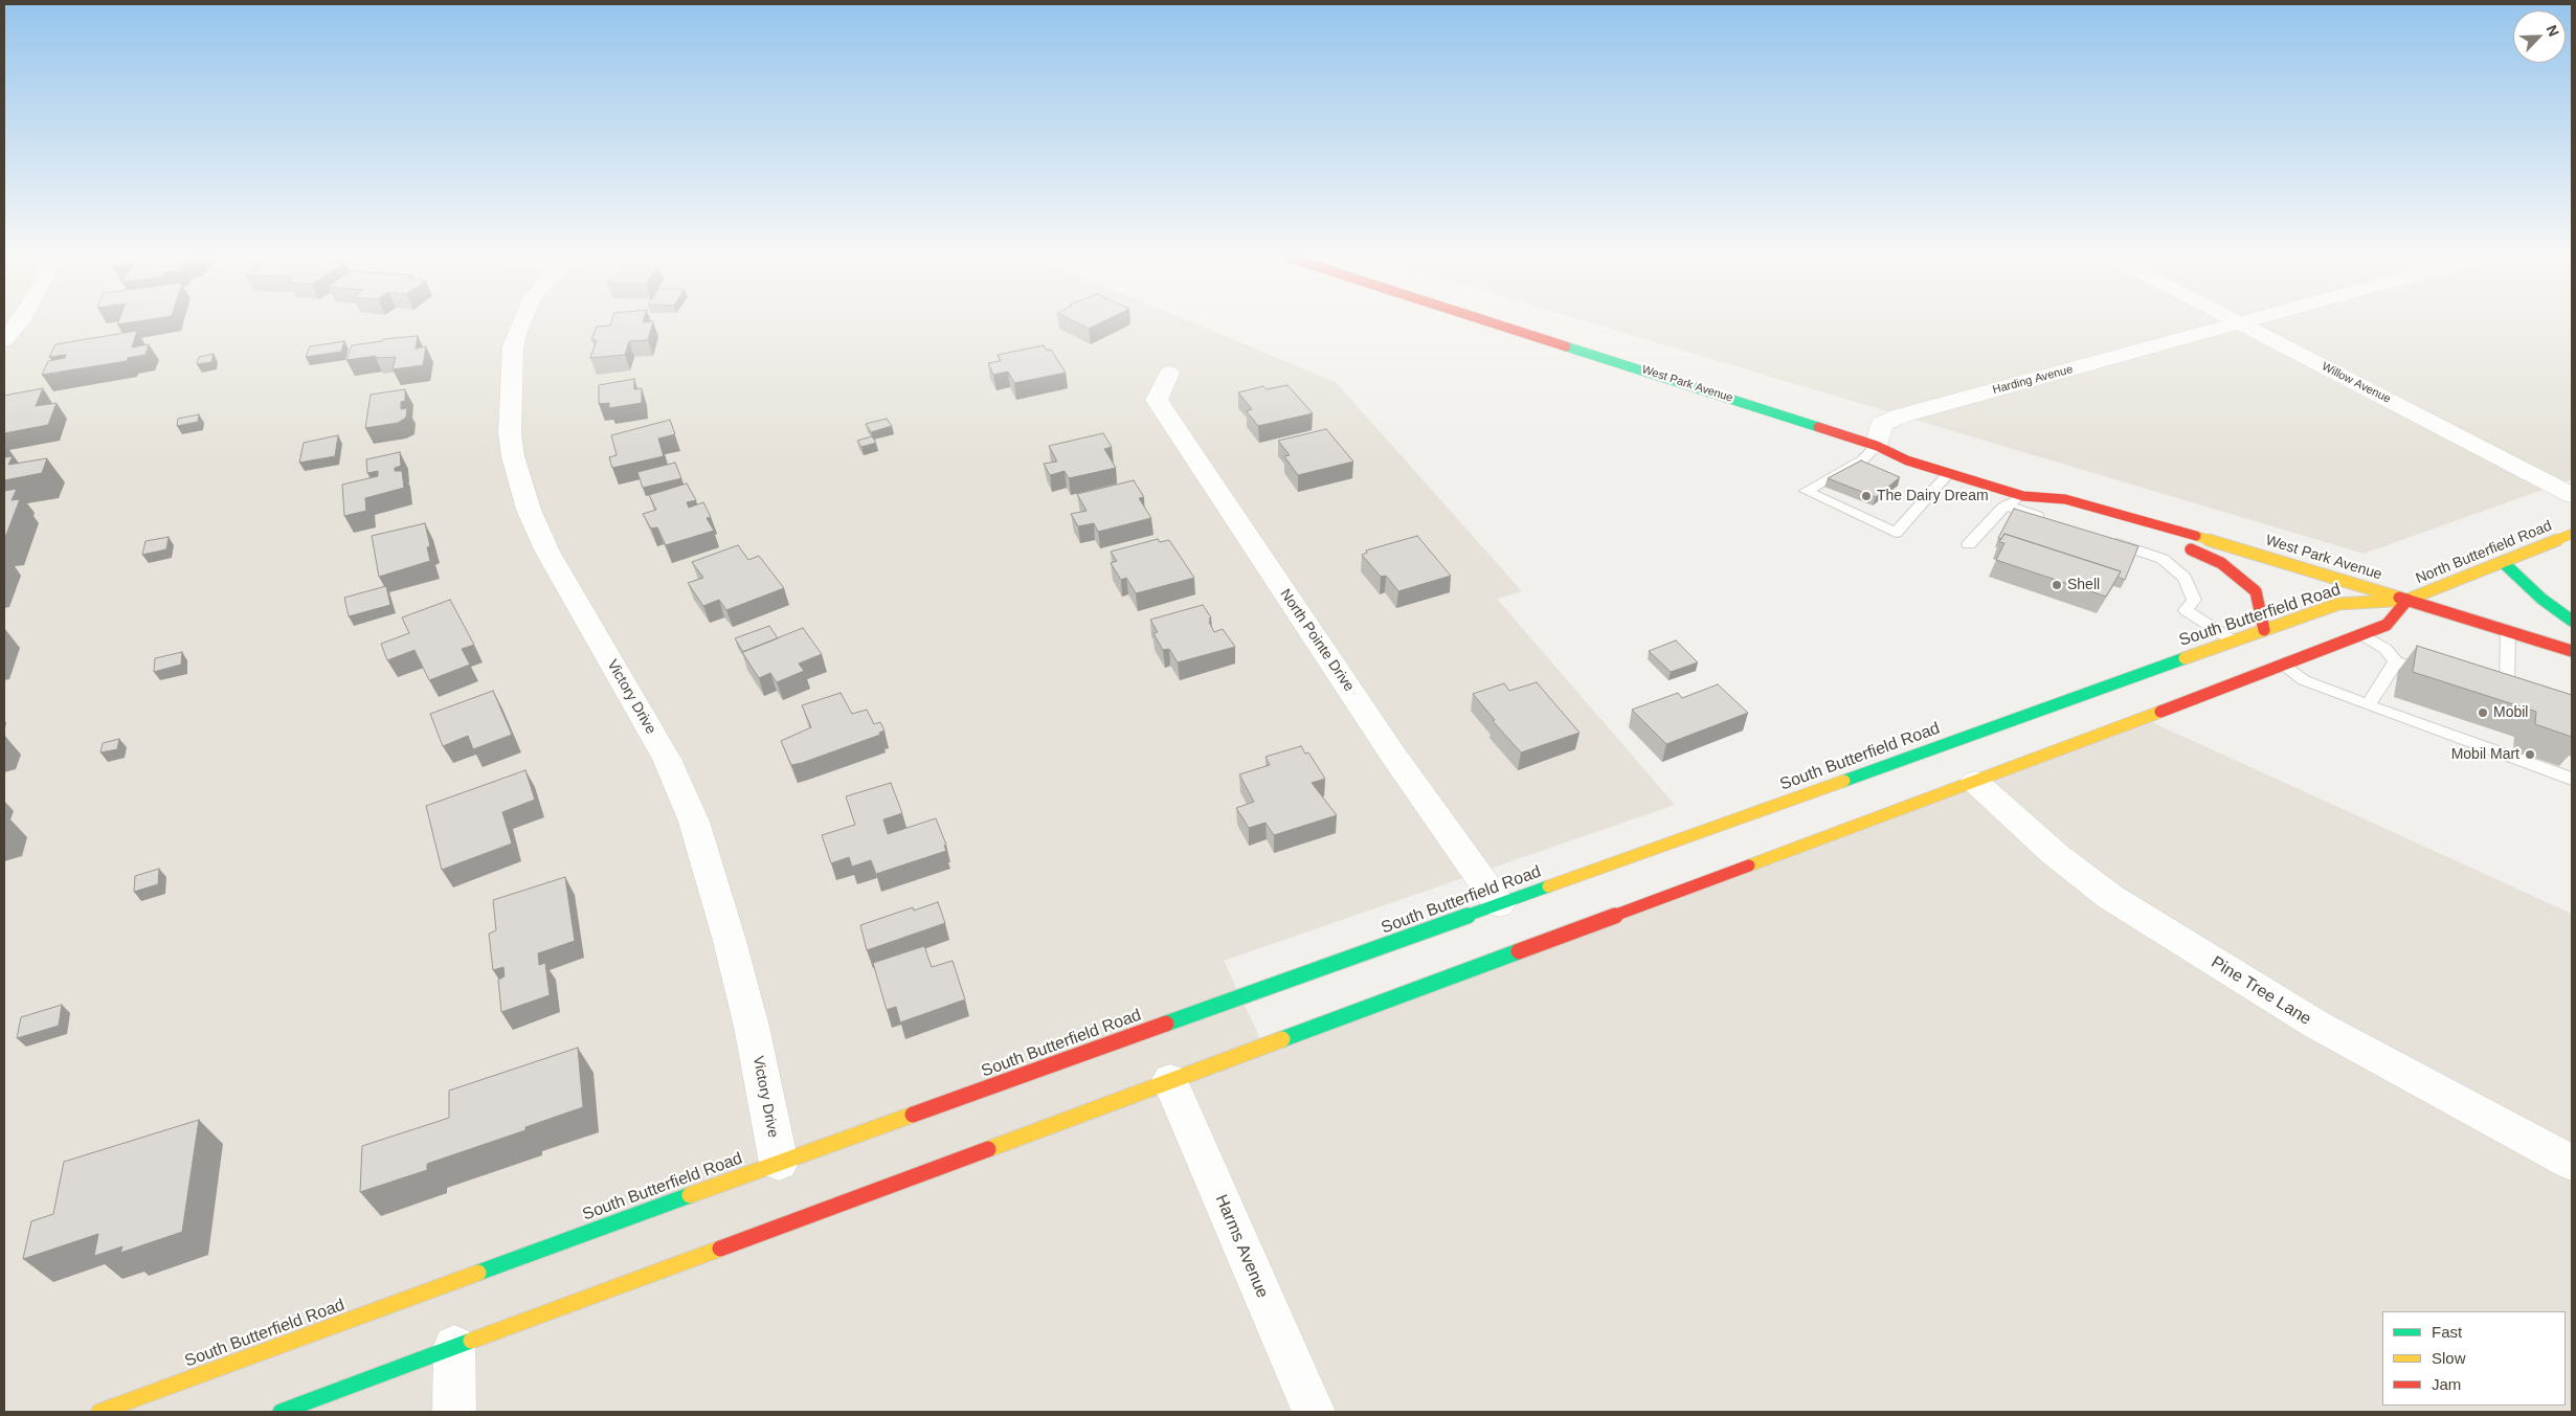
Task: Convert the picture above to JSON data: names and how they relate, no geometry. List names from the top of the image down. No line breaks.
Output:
{"streets":{"main road":["West Park Avenue","North Butterfield Road","South Butterfield Road"],"street":["Harding Avenue","Willow Avenue","North Pointe Drive","Victory Drive","Pine Tree Lane","Harms Avenue"]},"crossings":[["Harding Avenue","West Park Avenue"],["West Park Avenue","North Butterfield Road"],["West Park Avenue","South Butterfield Road"],["North Butterfield Road","South Butterfield Road"],["South Butterfield Road","North Pointe Drive"],["South Butterfield Road","Victory Drive"]],"places":["The Dairy Dream","Shell","Mobil","Mobil Mart"],"legend":["Fast","Slow","Jam"],"north":"top right"}
